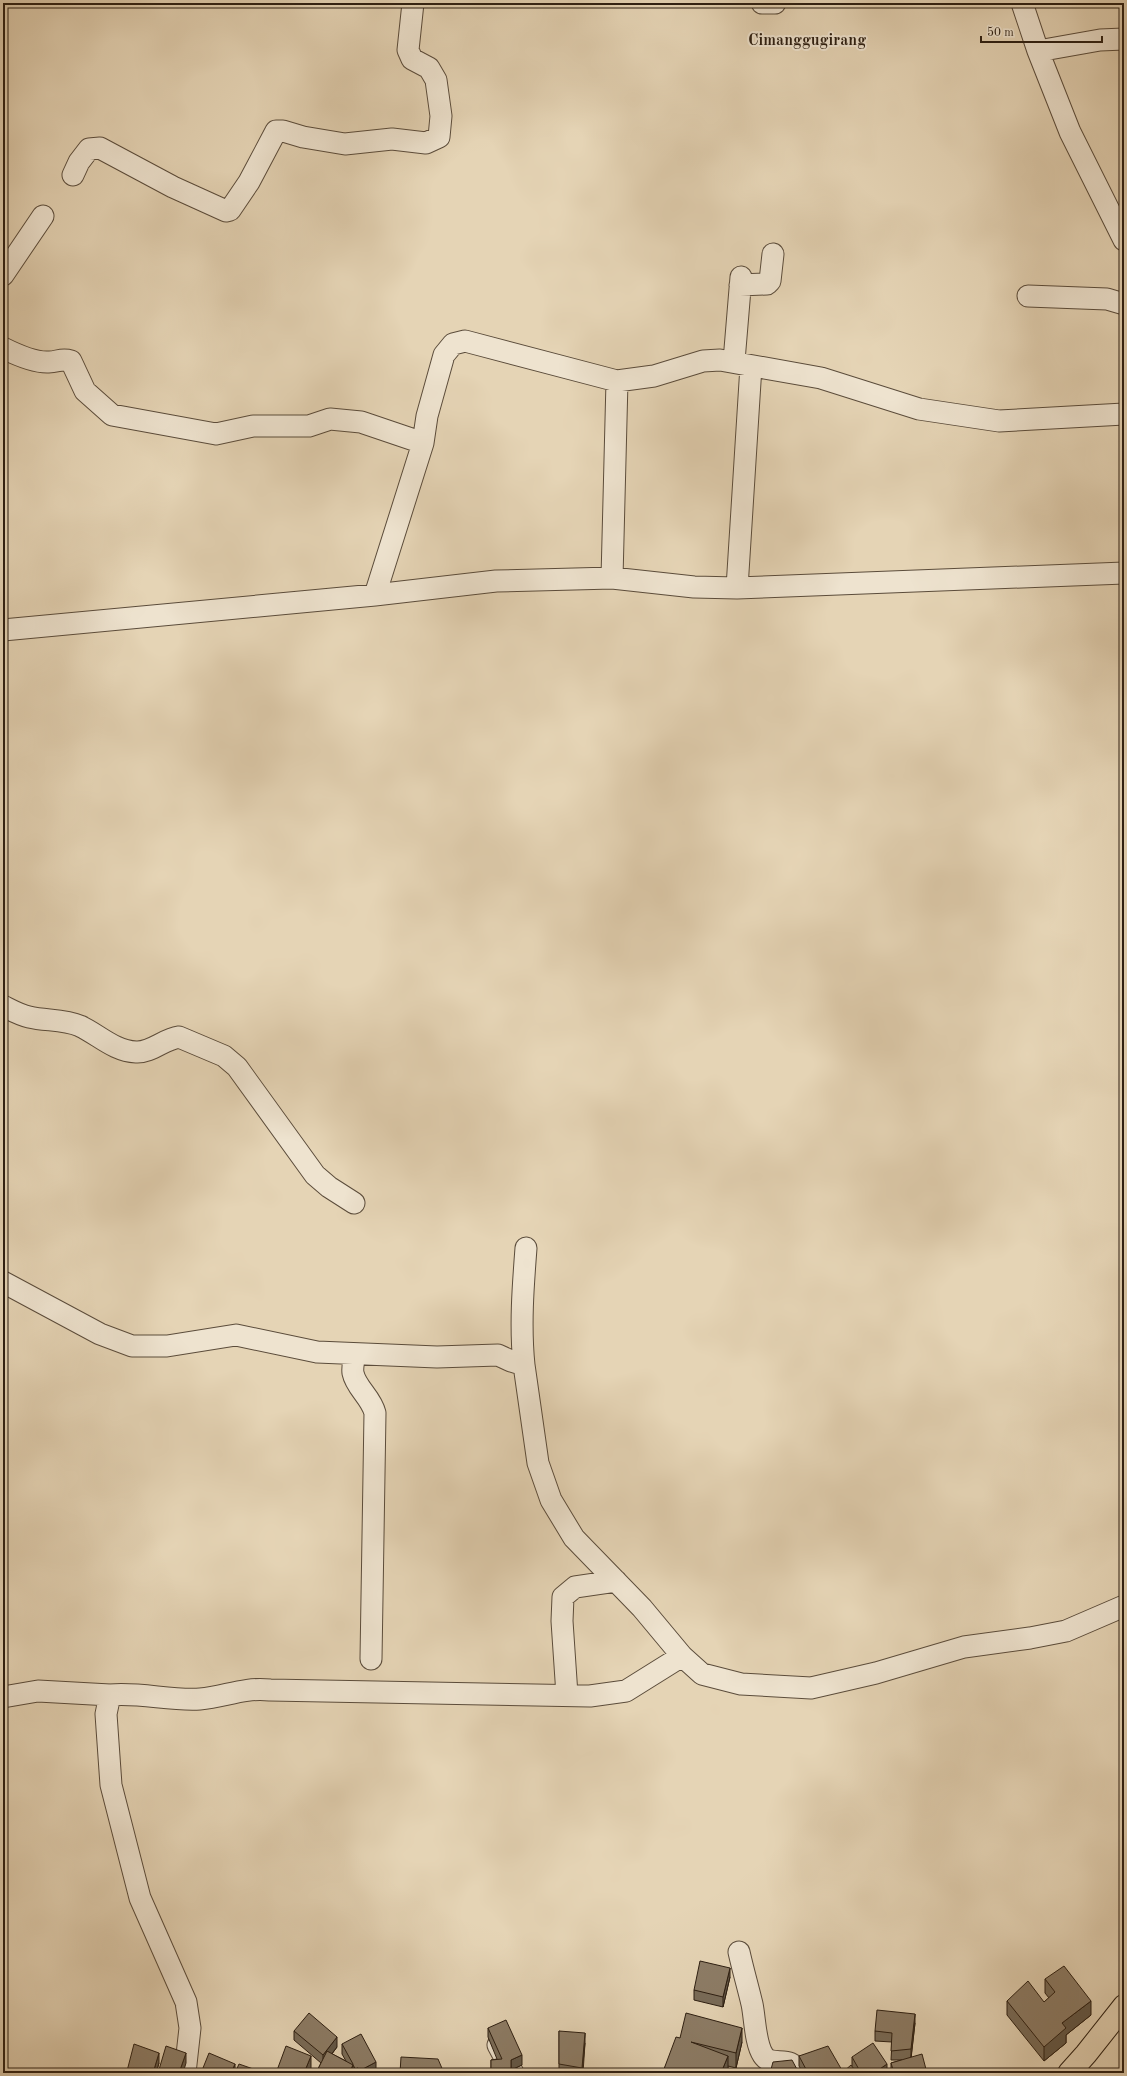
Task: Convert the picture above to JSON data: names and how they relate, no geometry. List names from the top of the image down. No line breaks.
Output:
{"districts":["Cimanggugirang"],"scale_bar":"50 m"}
